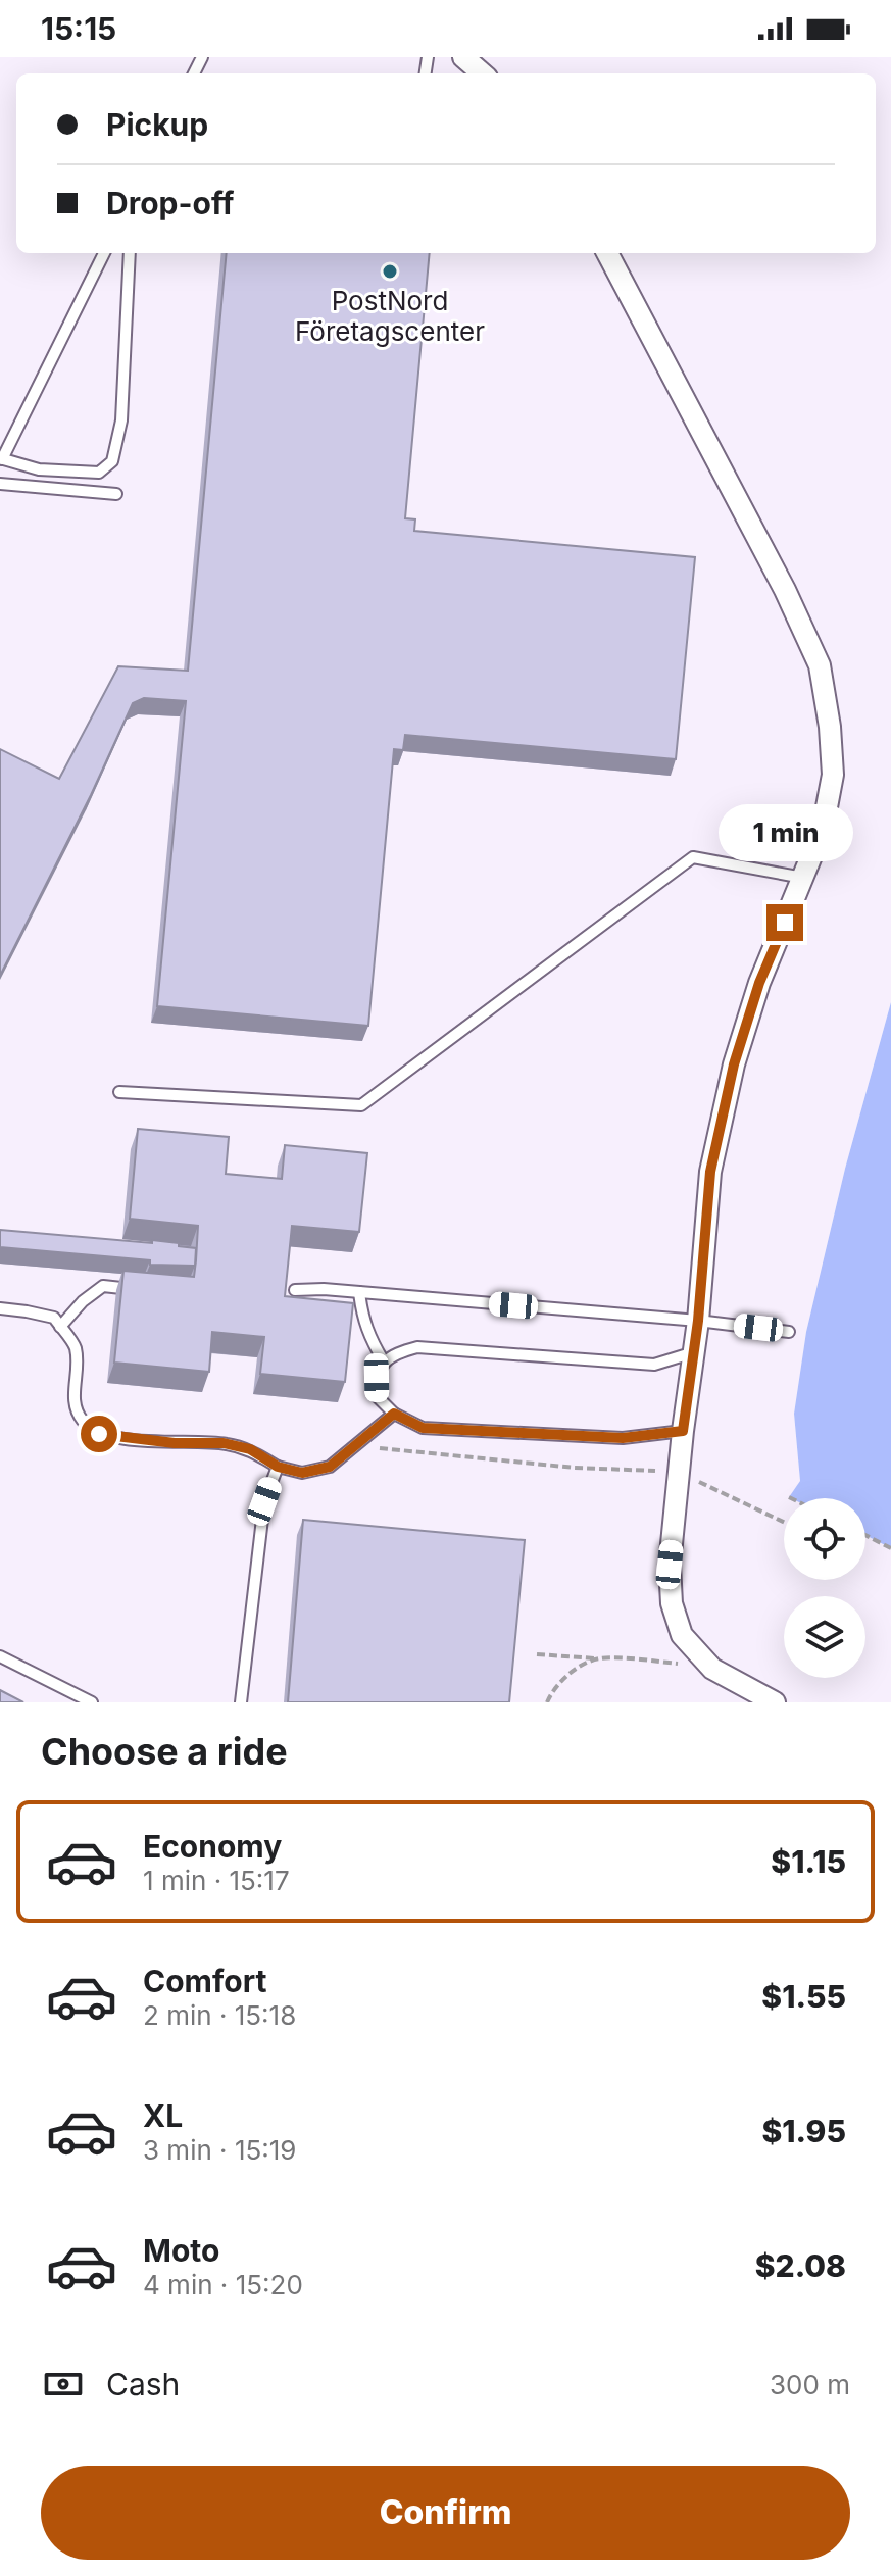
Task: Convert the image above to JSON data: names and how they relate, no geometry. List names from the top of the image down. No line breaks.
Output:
{"places":["PostNord Företagscenter"],"page":{"status":"15:15","banner":["Pickup","Drop-off"],"bubble":"1 min","heading":"Choose a ride","list":[{"name":"Economy","note":"1 min · 15:17","value":"$1.15"},{"name":"Comfort","note":"2 min · 15:18","value":"$1.55"},{"name":"XL","note":"3 min · 15:19","value":"$1.95"},{"name":"Moto","note":"4 min · 15:20","value":"$2.08"}],"pay":["Cash","300 m"],"buttons":"Confirm"}}
